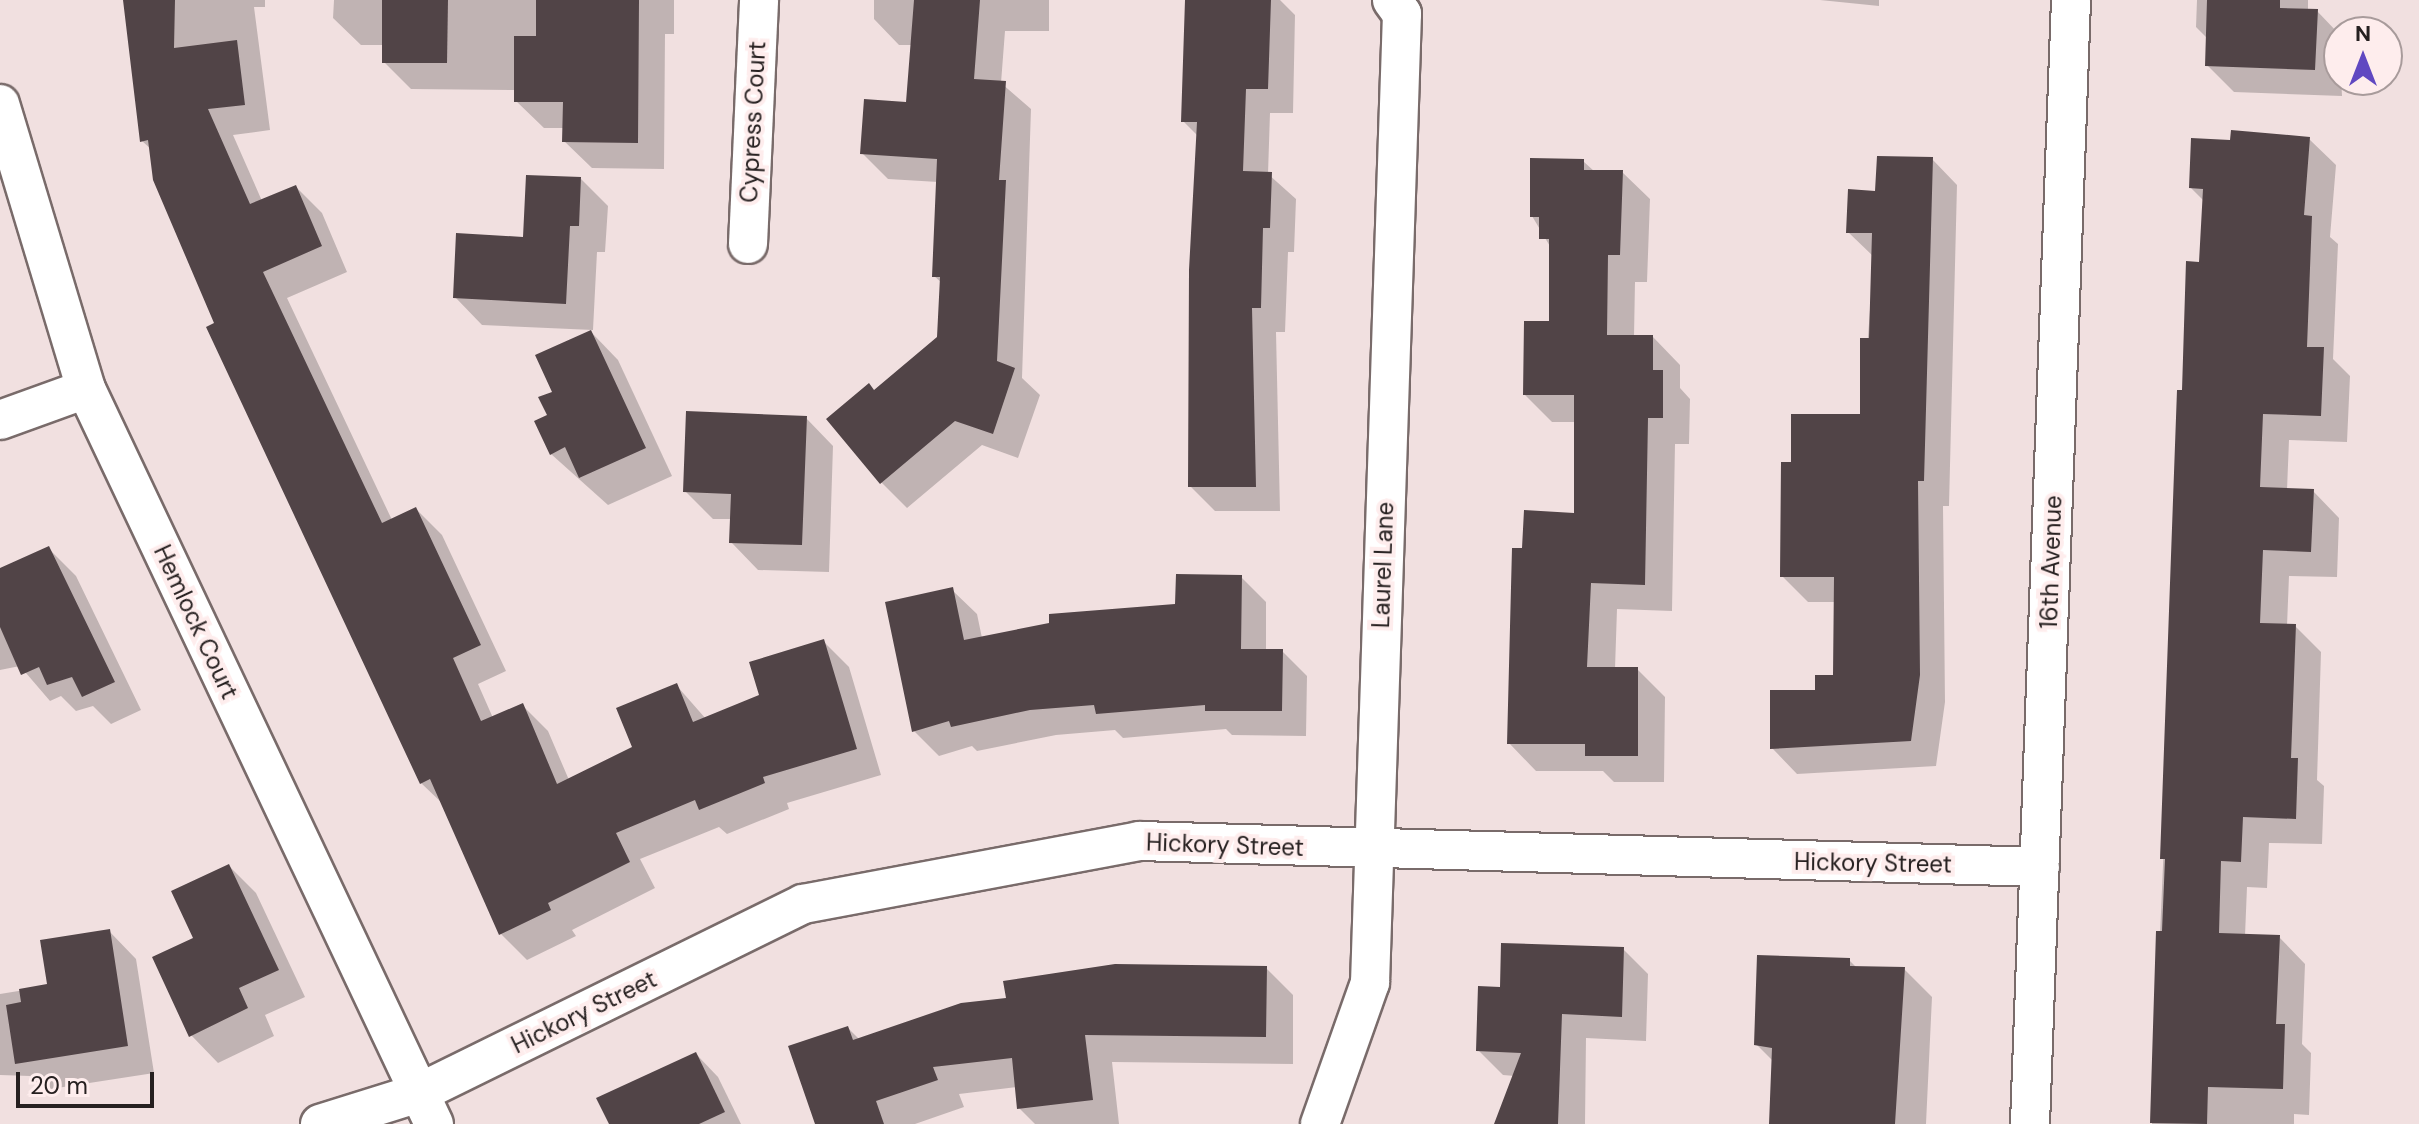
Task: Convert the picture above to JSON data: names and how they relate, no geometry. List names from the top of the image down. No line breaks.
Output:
{"streets":{"street":["Cypress Court","16th Avenue","Laurel Lane","Hemlock Court","Hickory Street"]},"crossings":[["16th Avenue","Hickory Street"],["Laurel Lane","Hickory Street"],["Hemlock Court","Hickory Street"]],"scale_bar":"20 m","north":"top"}
